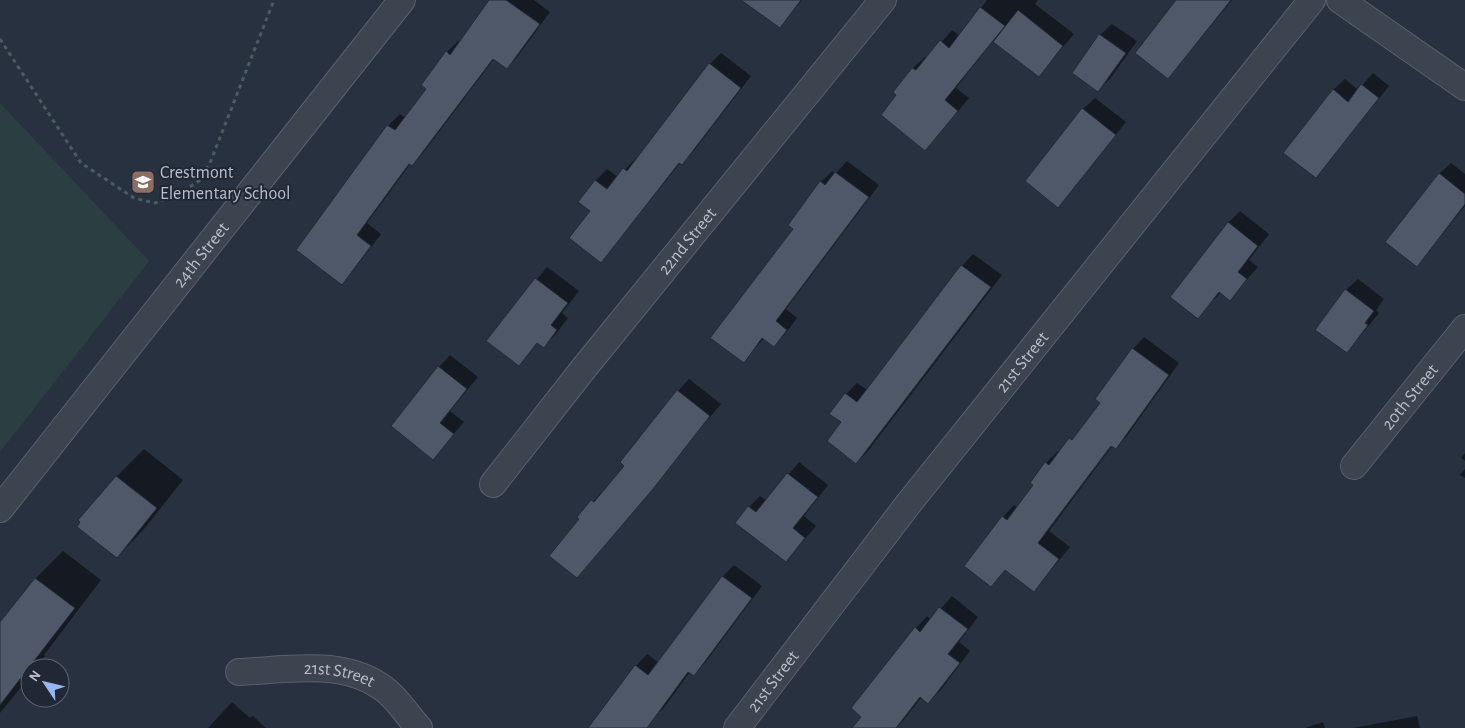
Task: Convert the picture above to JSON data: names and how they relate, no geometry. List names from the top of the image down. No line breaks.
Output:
{"streets":{"street":["22nd Street","24th Street","21st Street","20th Street"]},"places":{"school or university":["Crestmont Elementary School"]},"north":"top left"}
